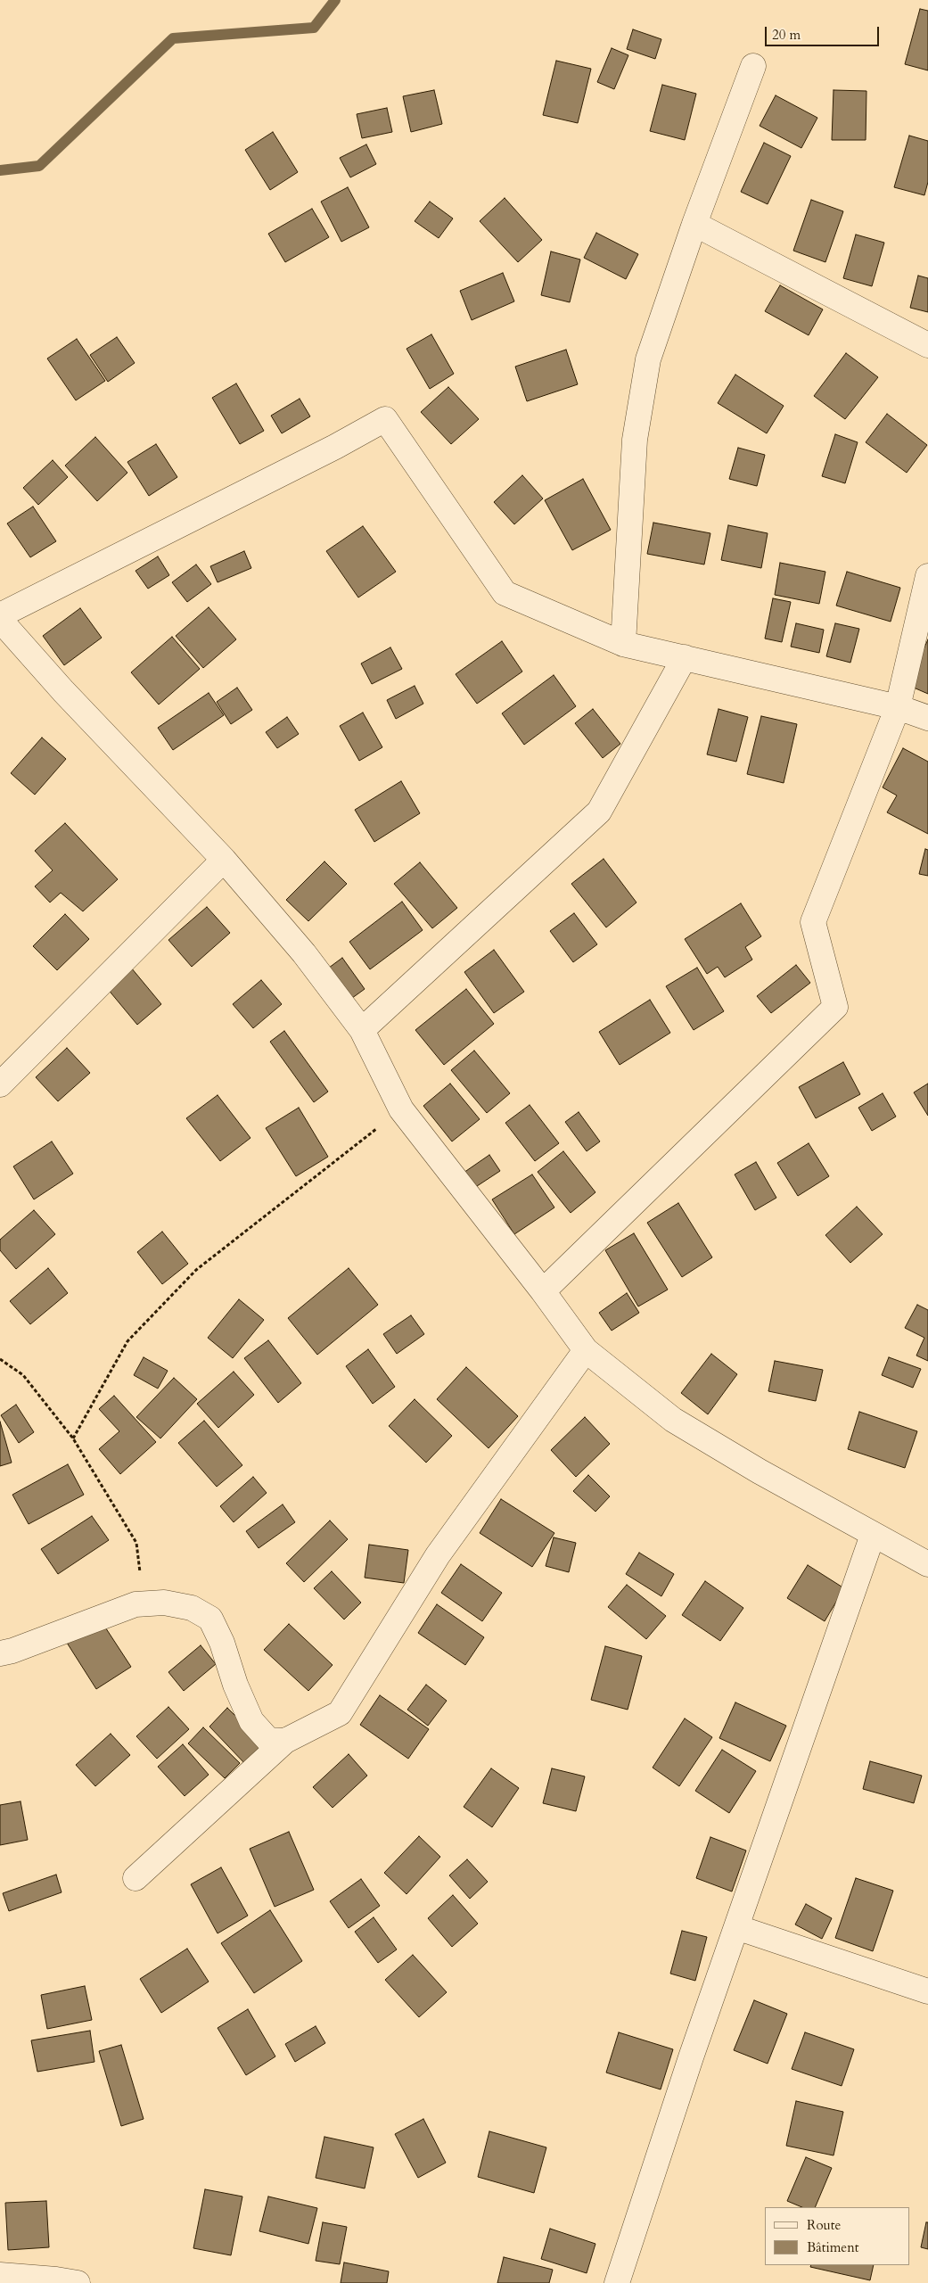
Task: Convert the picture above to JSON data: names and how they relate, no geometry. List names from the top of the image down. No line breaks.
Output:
{"legend":["Route","Bâtiment"],"scale_bar":"20 m"}
